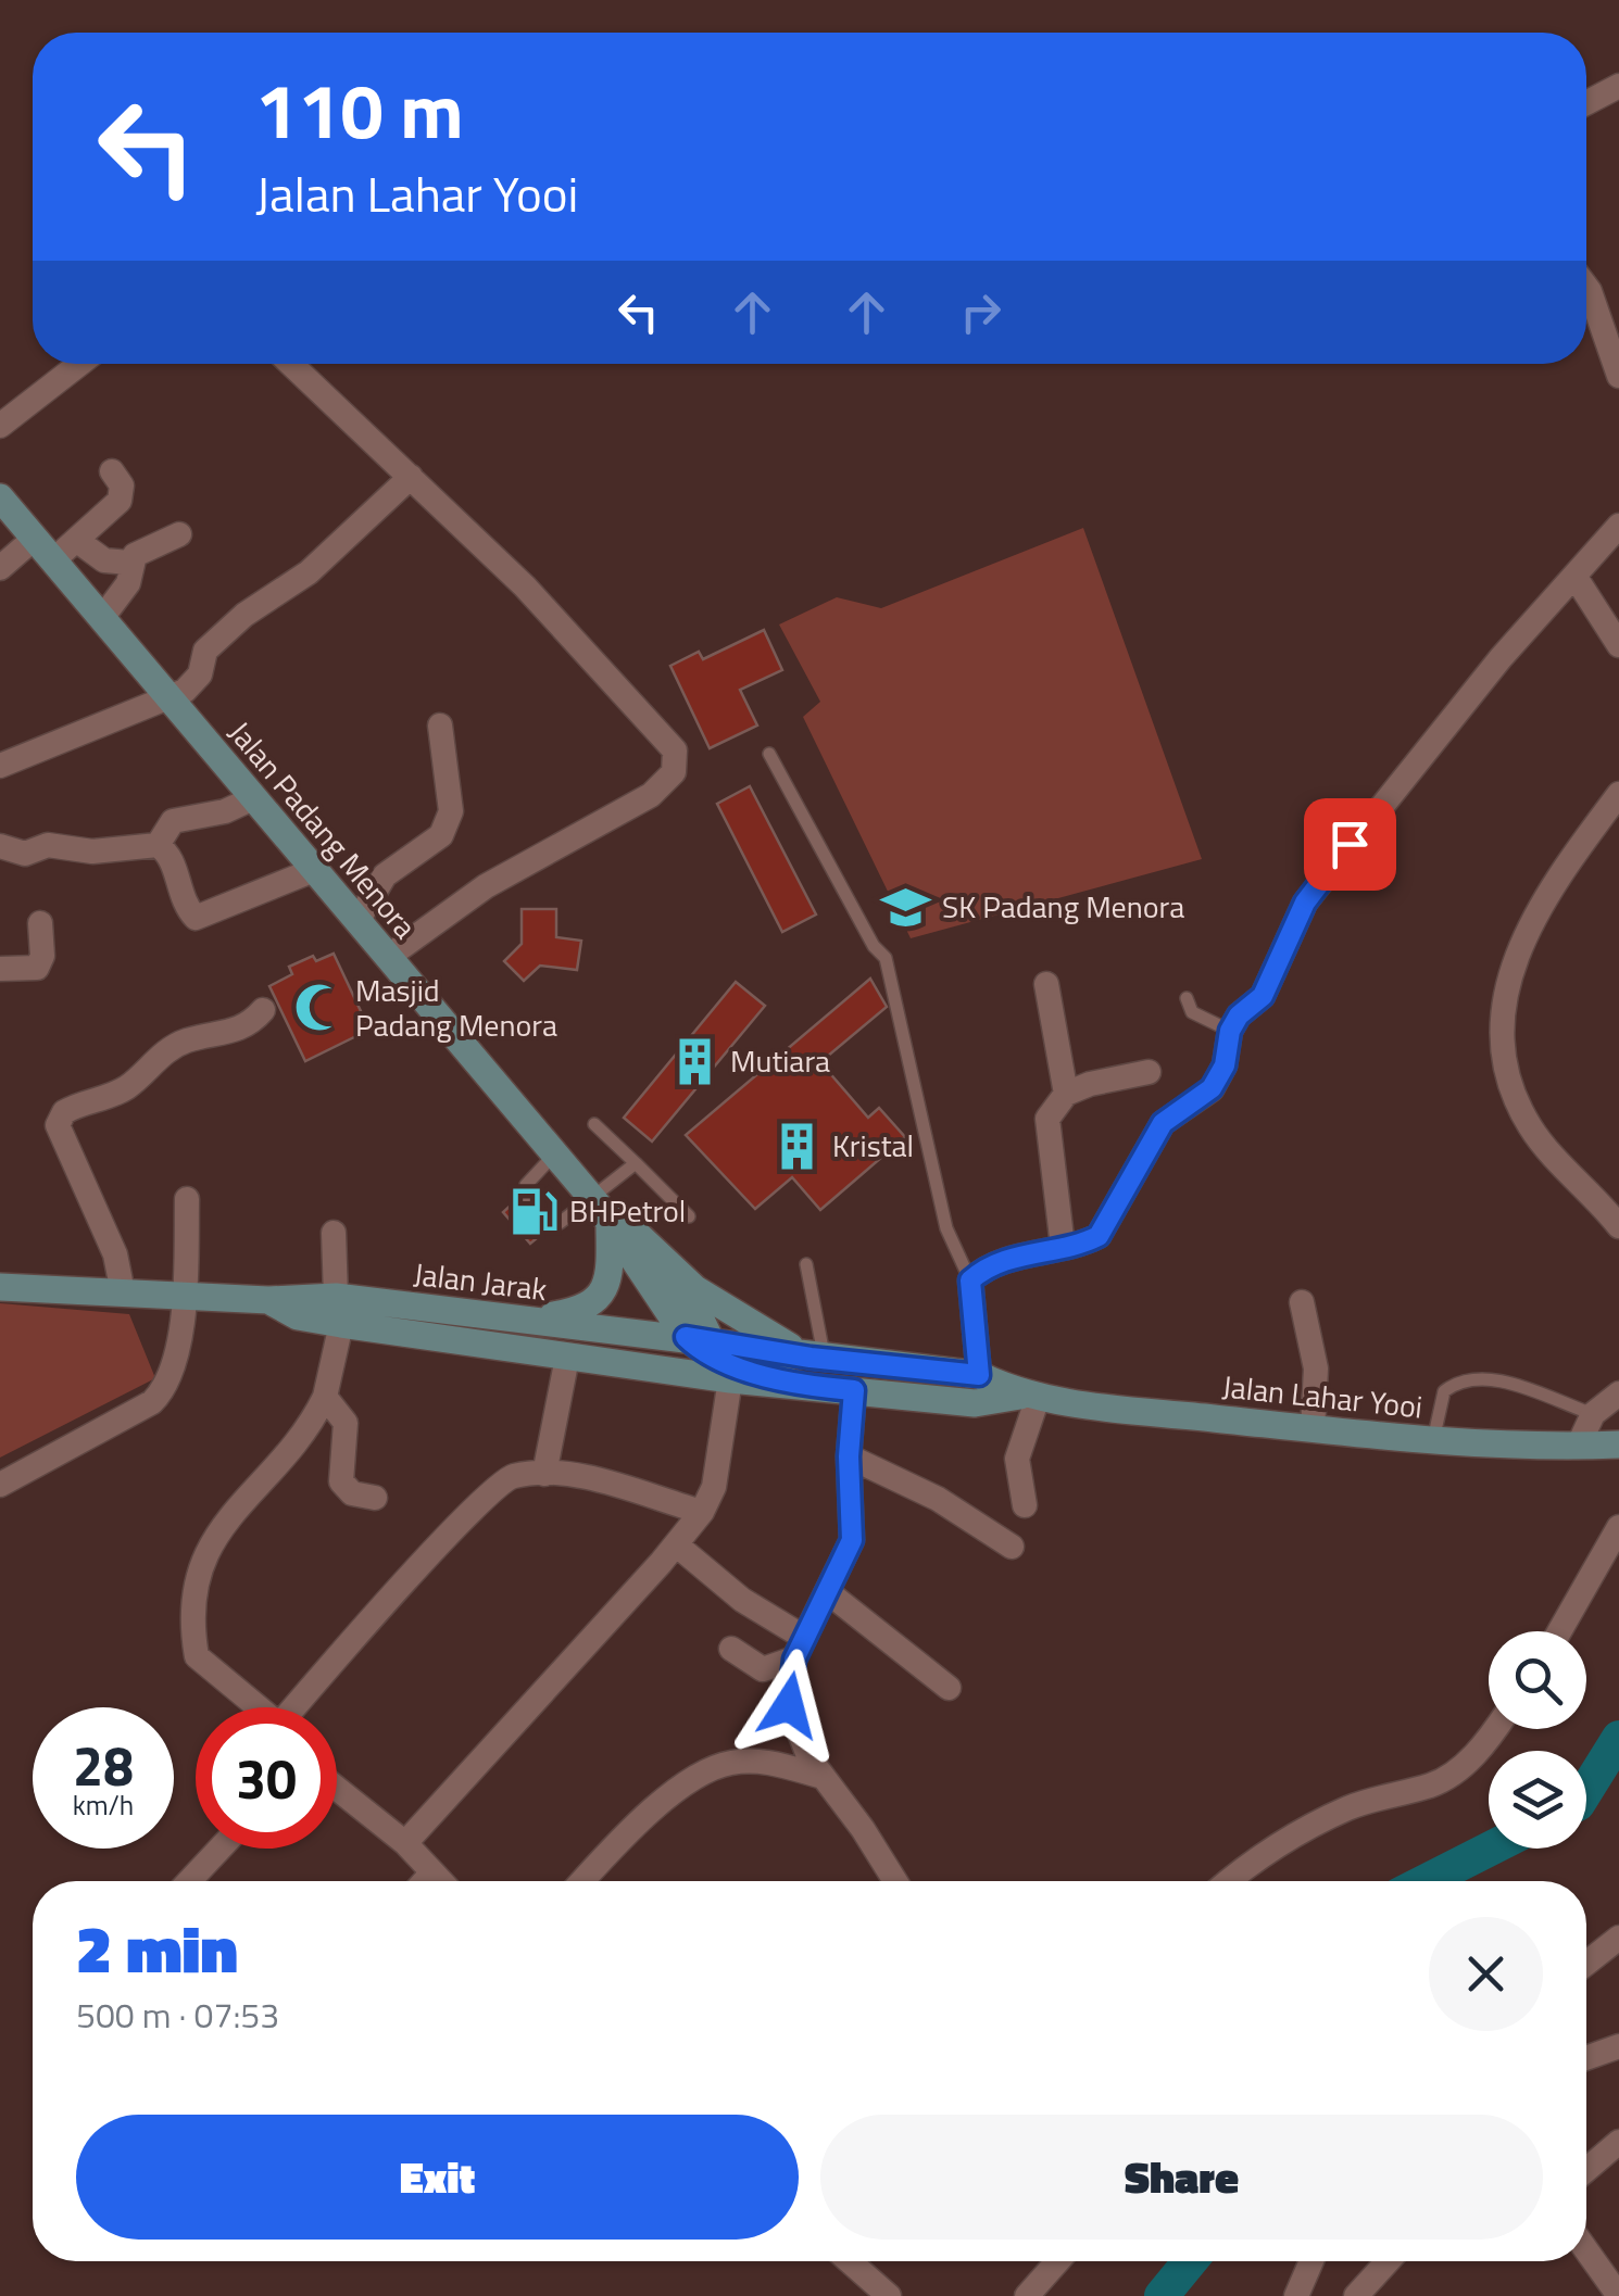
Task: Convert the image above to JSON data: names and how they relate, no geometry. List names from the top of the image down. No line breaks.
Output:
{"streets":{"main road":["Jalan Padang Menora","Jalan Jarak","Jalan Lahar Yooi"]},"crossings":[["Jalan Padang Menora","Jalan Jarak"],["Jalan Padang Menora","Jalan Lahar Yooi"],["Jalan Jarak","Jalan Lahar Yooi"]],"places":{"school or university":["SK Padang Menora"],"mosque":["Masjid Padang Menora"],"building":["Mutiara","Kristal"],"fuel station":["BHPetrol"]},"page":{"turn":["110 m","Jalan Lahar Yooi"],"speed":"28 km/h","limit":"30","heading":["2 min","500 m · 07:53"],"buttons":["Exit","Share"]}}
